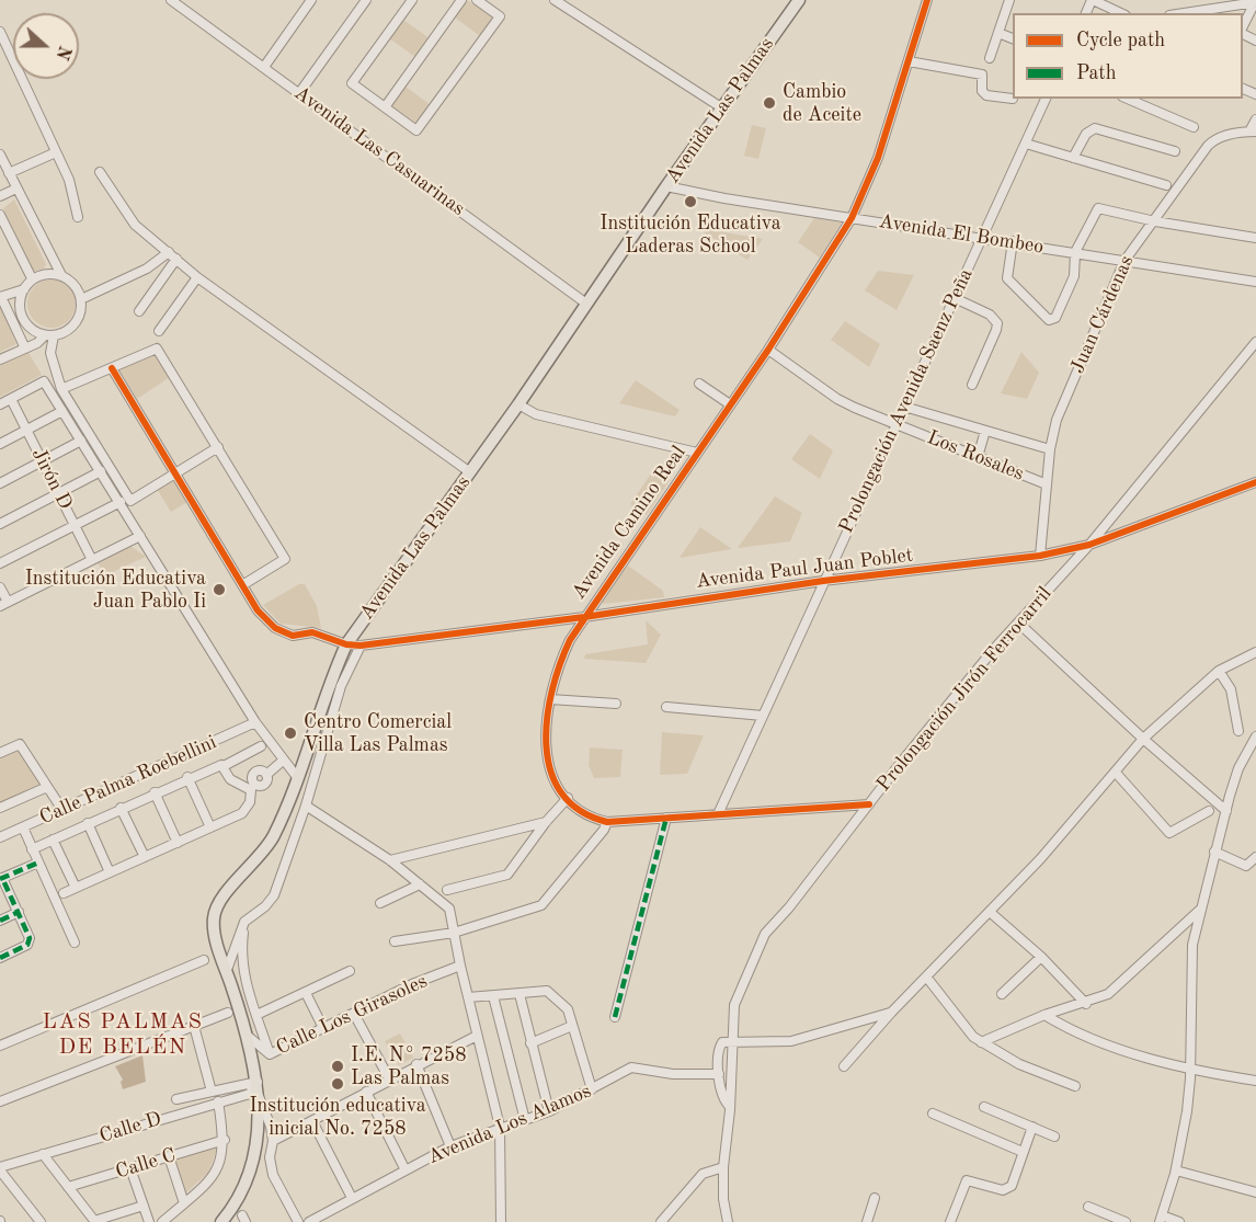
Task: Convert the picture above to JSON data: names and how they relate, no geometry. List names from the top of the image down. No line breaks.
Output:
{"streets":{"main road":["Avenida Las Palmas"],"street":["Avenida Las Casuarinas","Avenida El Bombeo","Juan Cárdenas","Prolongación Avenida Saenz Peña","Los Rosales","Jirón D","Avenida Camino Real","Avenida Paul Juan Poblet","Prolongación Jirón Ferrocarril","Calle Palma Roebellini","Calle Los Girasoles","Avenida Los Alamos","Calle D","Calle C"]},"crossings":[["Avenida Las Palmas","Avenida Las Casuarinas"],["Avenida Las Palmas","Avenida El Bombeo"],["Avenida Las Palmas","Avenida Paul Juan Poblet"],["Avenida Las Palmas","Calle Los Girasoles"],["Avenida Las Palmas","Calle D"],["Avenida El Bombeo","Juan Cárdenas"],["Avenida El Bombeo","Prolongación Avenida Saenz Peña"],["Avenida El Bombeo","Avenida Camino Real"],["Juan Cárdenas","Los Rosales"],["Juan Cárdenas","Avenida Paul Juan Poblet"],["Prolongación Avenida Saenz Peña","Los Rosales"],["Prolongación Avenida Saenz Peña","Avenida Paul Juan Poblet"],["Los Rosales","Avenida Camino Real"],["Avenida Camino Real","Avenida Paul Juan Poblet"],["Avenida Paul Juan Poblet","Prolongación Jirón Ferrocarril"]],"districts":["LAS PALMAS DE BELÉN"],"places":["Cambio de Aceite","Institución Educativa Laderas School","Institución Educativa Juan Pablo Ii","Centro Comercial Villa Las Palmas","I.E. N° 7258 Las Palmas","Institución educativa inicial No. 7258"],"legend":["Cycle path","Path"],"north":"right"}
